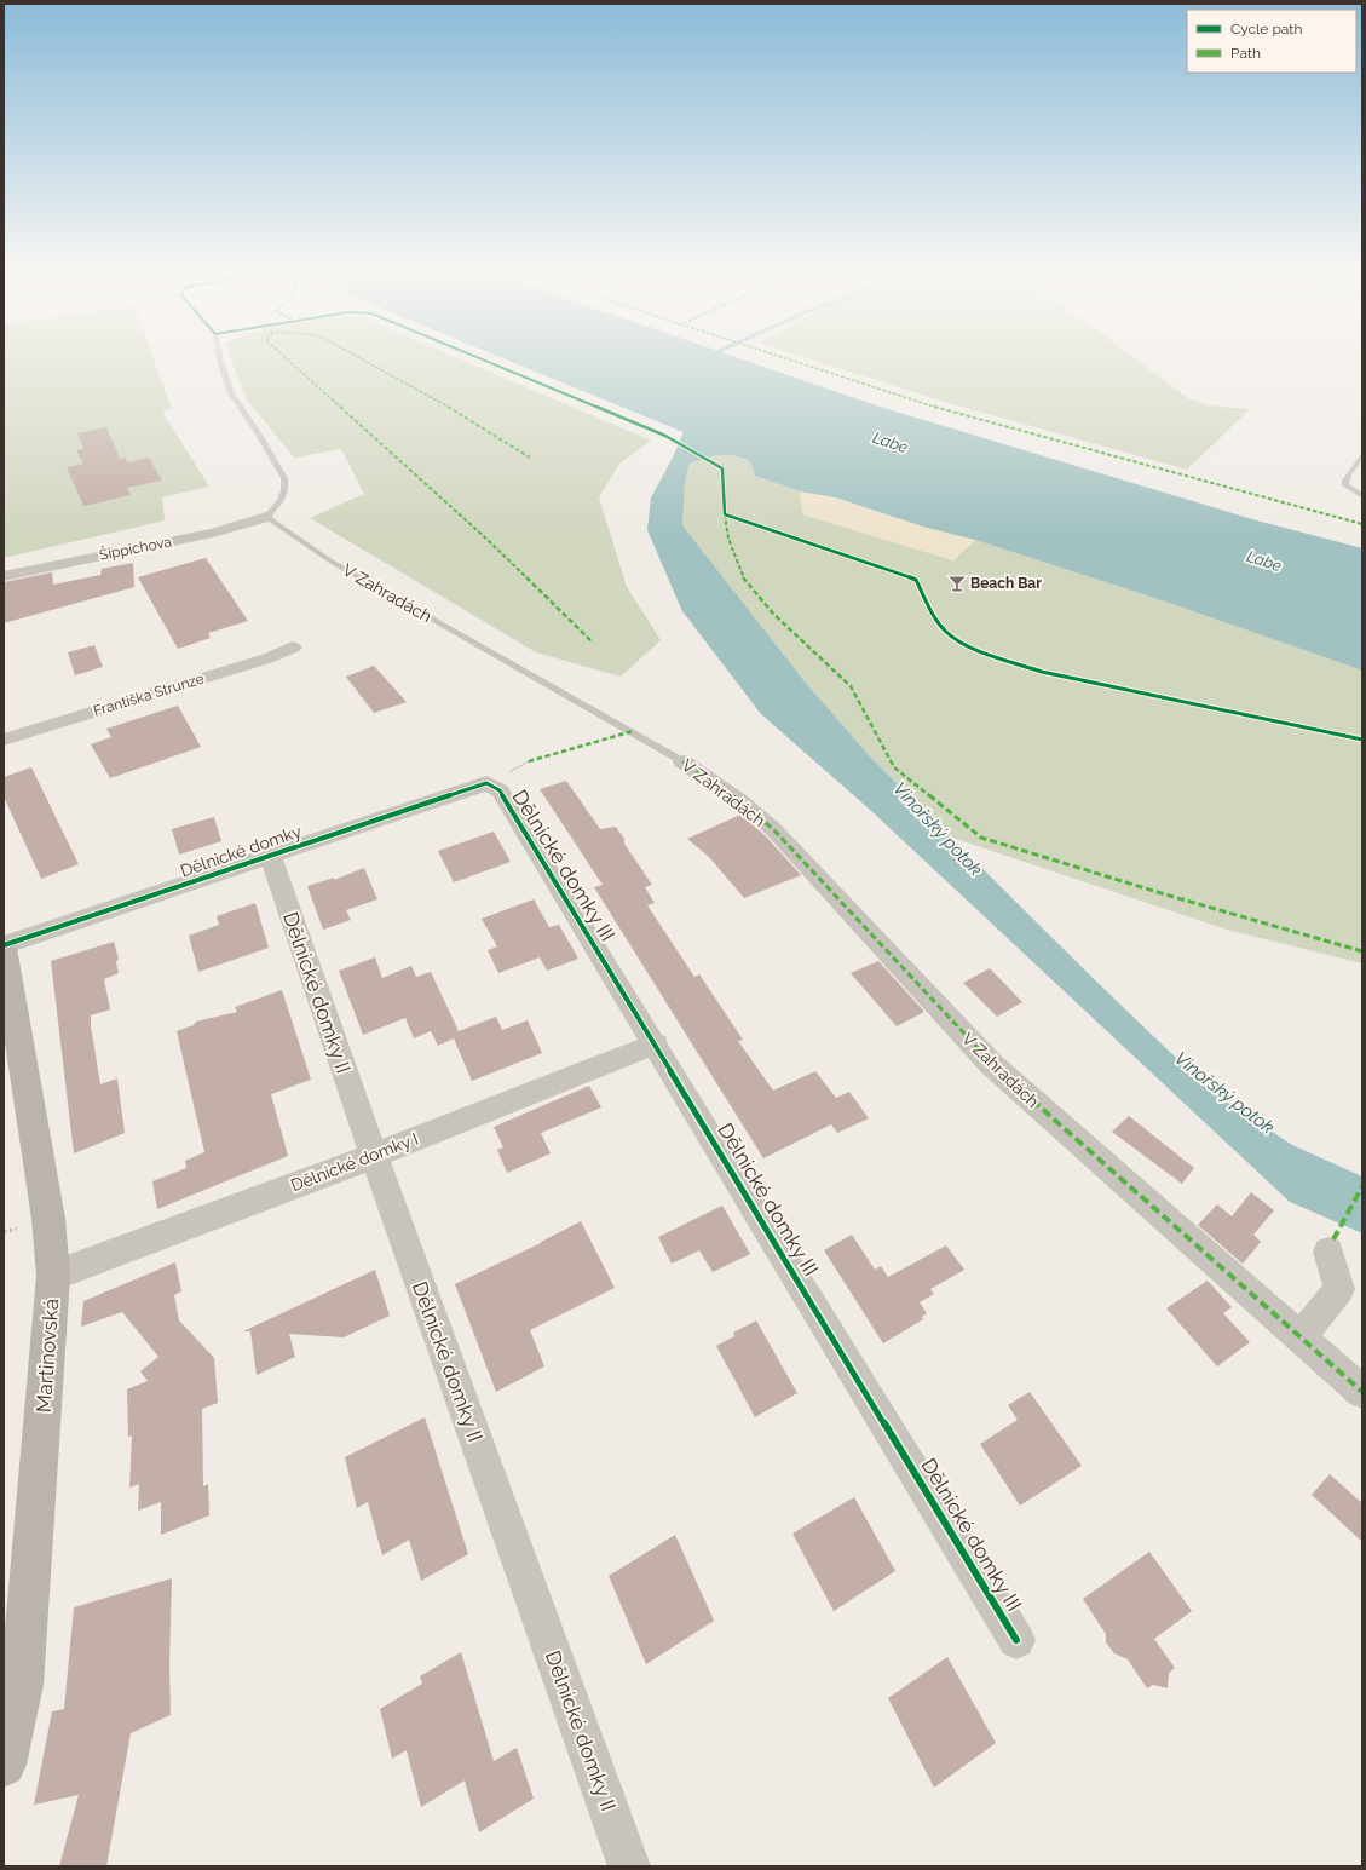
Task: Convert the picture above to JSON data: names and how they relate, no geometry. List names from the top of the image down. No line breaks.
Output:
{"streets":{"street":["Šippichova","V Zahradách","Františka Strunze","Dělnické domky","Dělnické domky III","Dělnické domky II","Dělnické domky I","Martinovská"]},"crossings":[["Šippichova","V Zahradách"],["Dělnické domky","Dělnické domky III"],["Dělnické domky","Dělnické domky II"],["Dělnické domky","Martinovská"],["Dělnické domky III","Dělnické domky I"],["Dělnické domky II","Dělnické domky I"],["Dělnické domky I","Martinovská"]],"water":["Labe","Vinořský potok"],"places":{"bar":["Beach Bar"]},"legend":["Cycle path","Path"]}
